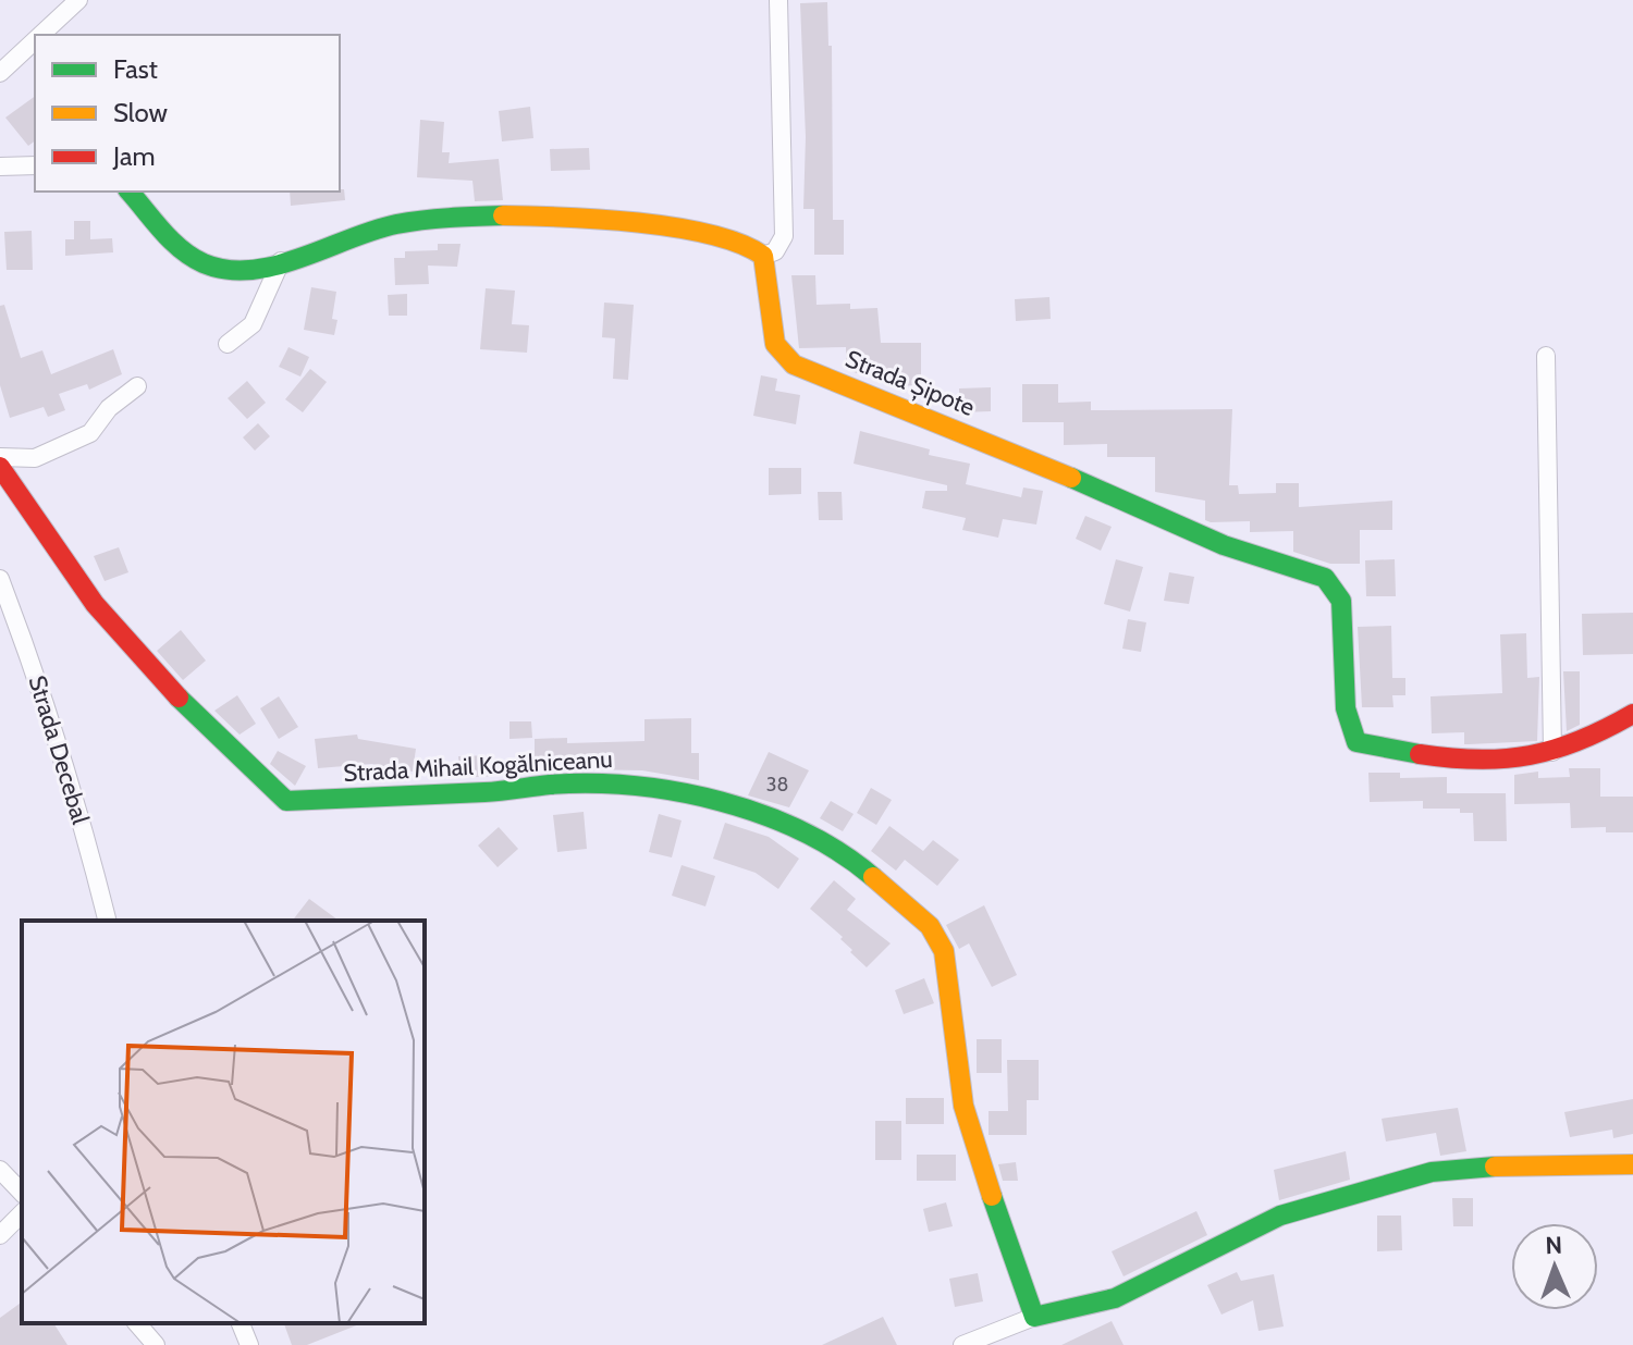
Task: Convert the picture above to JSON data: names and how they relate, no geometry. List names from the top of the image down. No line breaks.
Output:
{"streets":{"street":["Strada Șipote","Strada Decebal","Strada Mihail Kogălniceanu"]},"house_numbers":["38"],"legend":["Fast","Slow","Jam"],"north":"top"}
